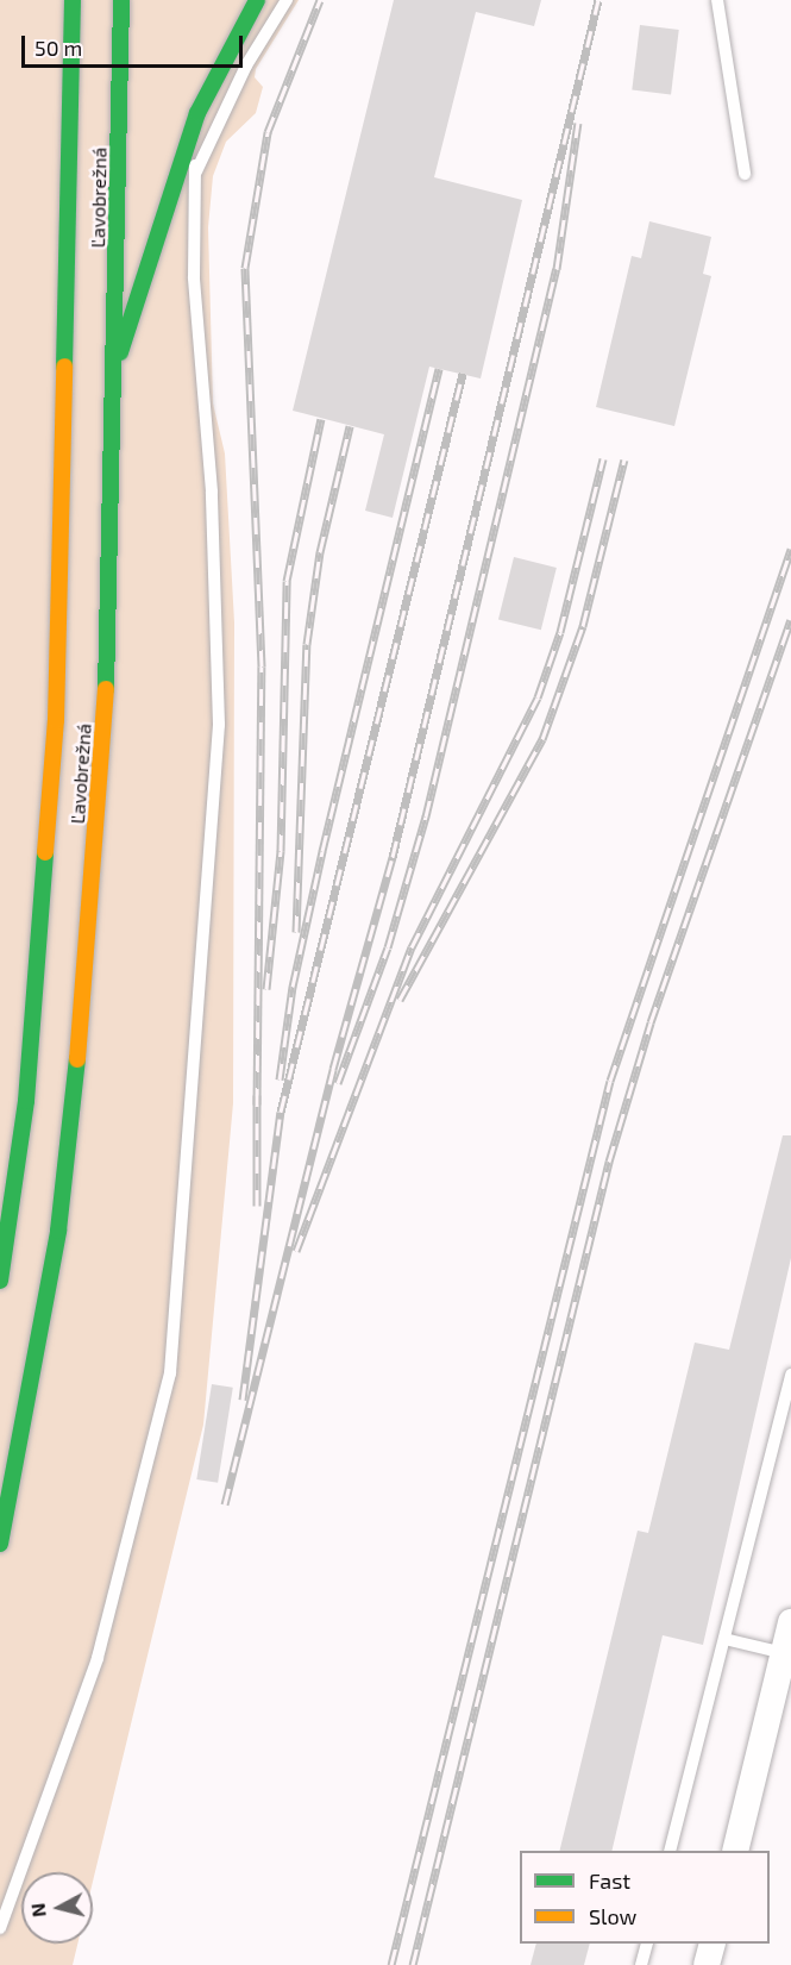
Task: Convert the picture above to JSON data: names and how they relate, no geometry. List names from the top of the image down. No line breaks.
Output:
{"streets":{"main road":["Ľavobrežná"]},"legend":["Fast","Slow"],"scale_bar":"50 m","north":"left"}
